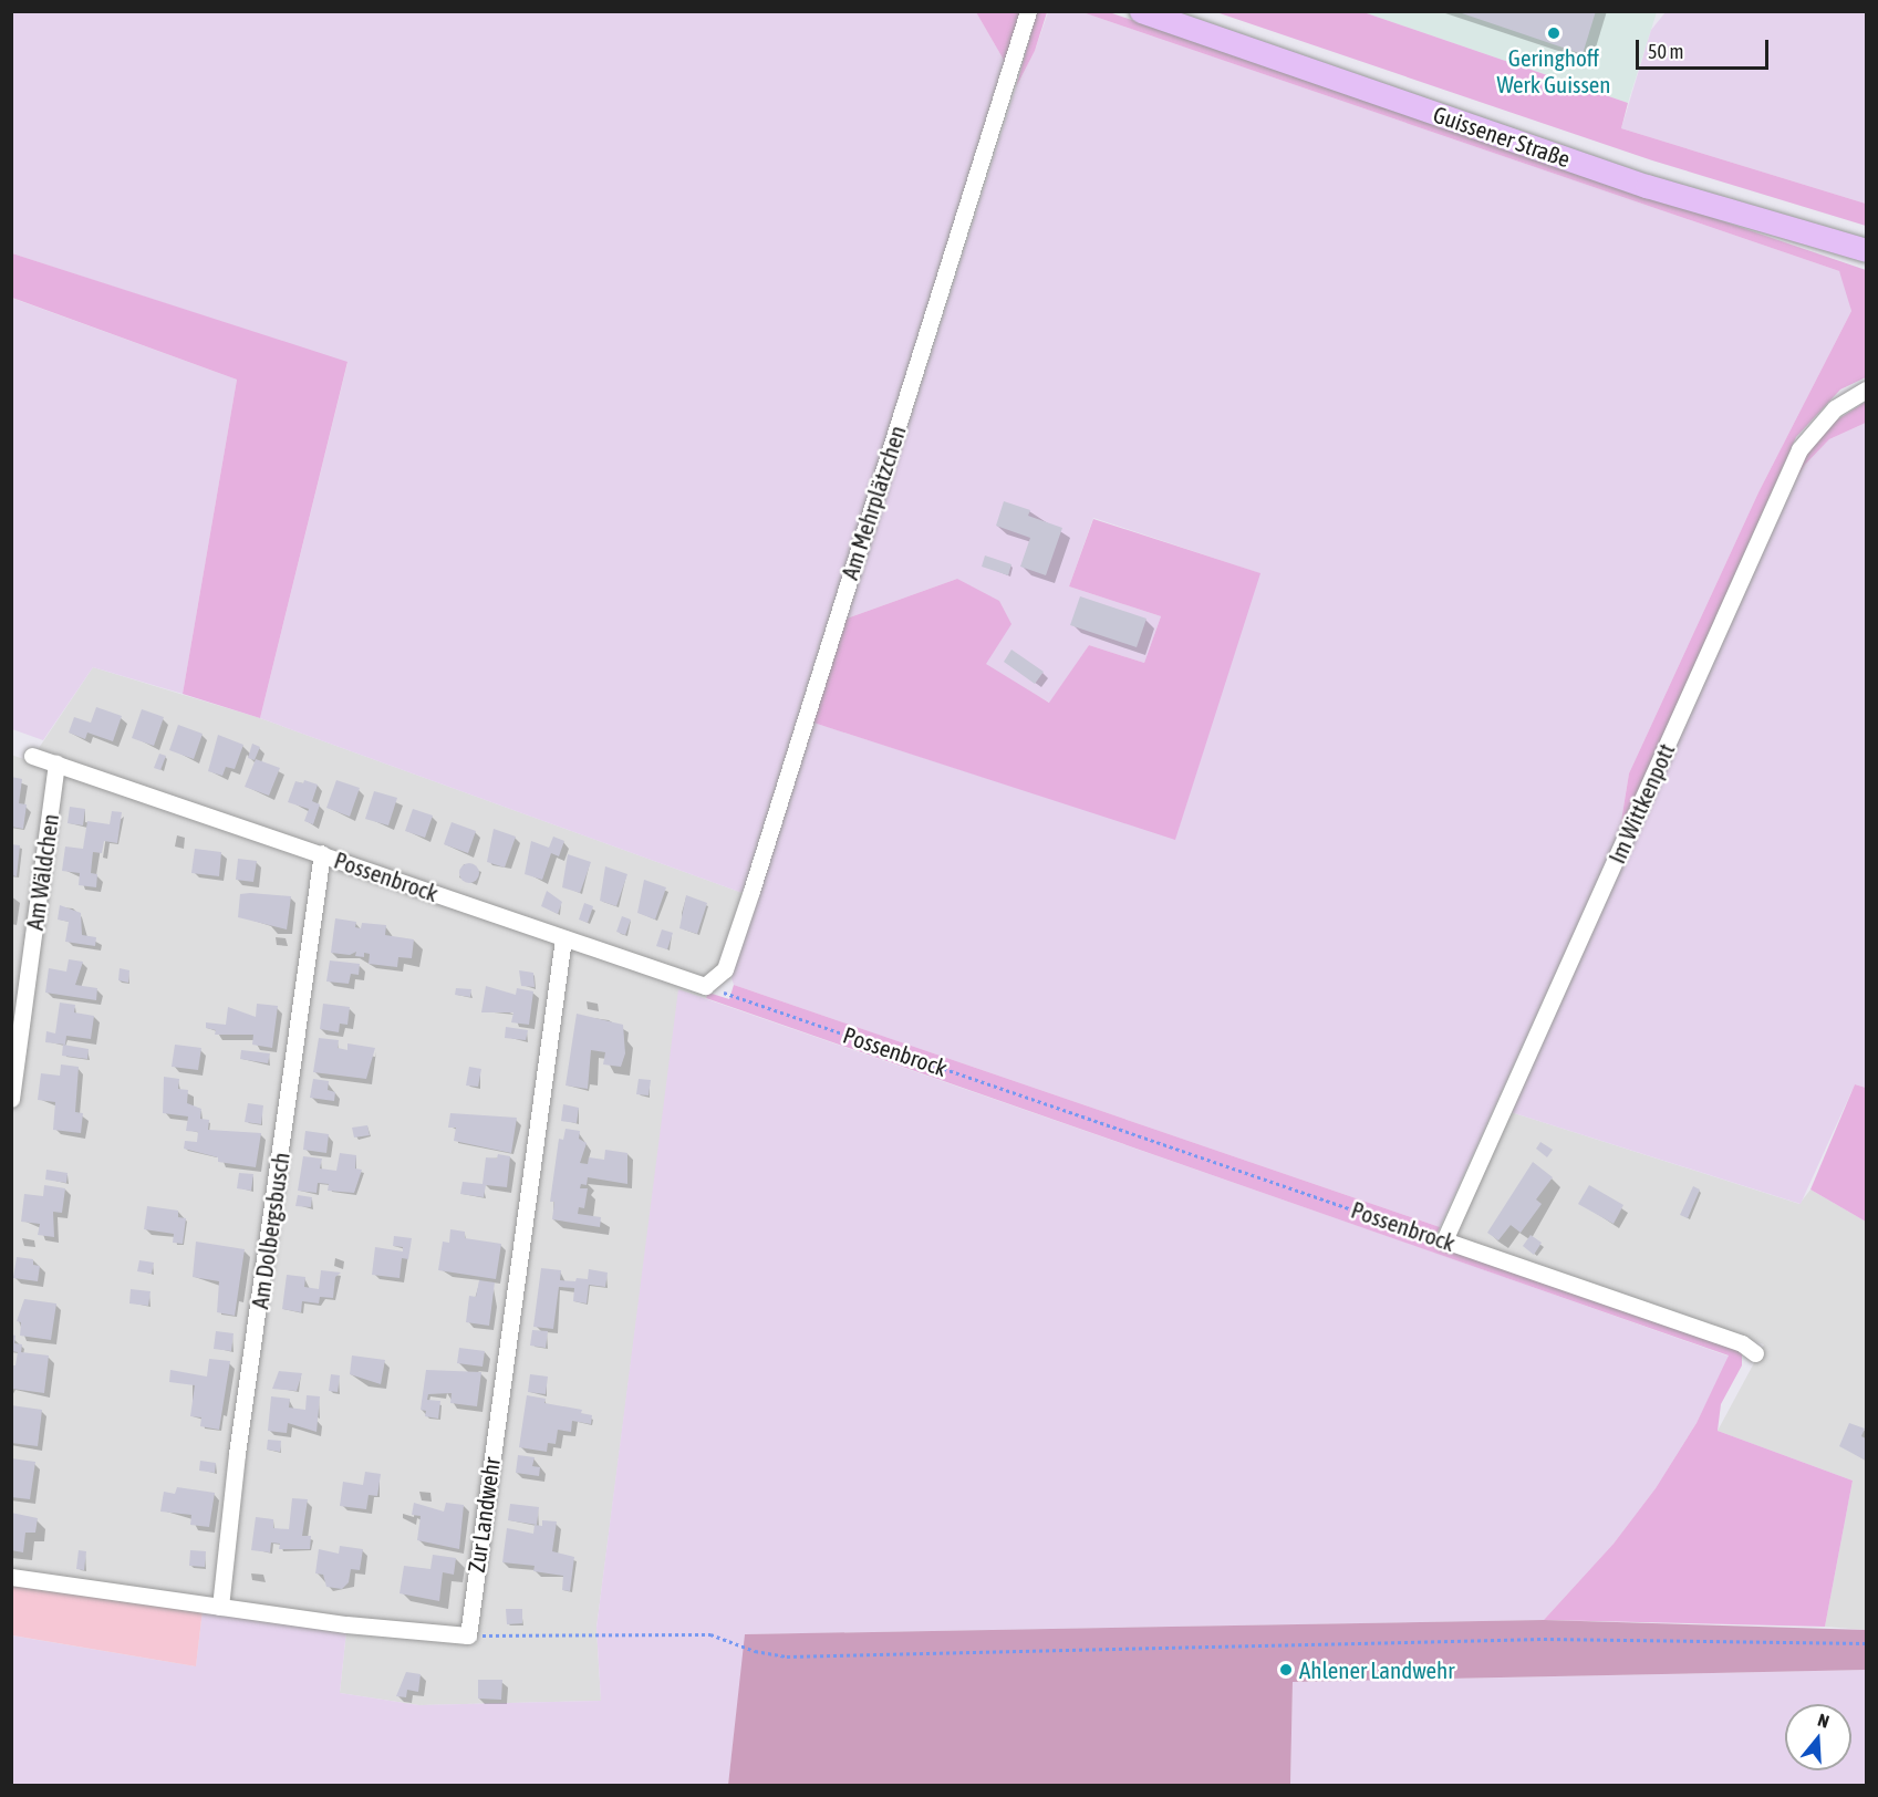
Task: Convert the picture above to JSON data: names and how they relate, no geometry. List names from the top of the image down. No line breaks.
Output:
{"streets":{"street":["Guissener Straße","Am Mehrplätzchen","Im Wittkenpott","Am Wäldchen","Possenbrock","Am Dolbergsbusch","Zur Landwehr"]},"crossings":[["Am Mehrplätzchen","Possenbrock"],["Im Wittkenpott","Possenbrock"],["Am Wäldchen","Possenbrock"],["Possenbrock","Am Dolbergsbusch"],["Possenbrock","Zur Landwehr"]],"places":["Geringhoff Werk Guissen","Ahlener Landwehr"],"scale_bar":"50 m","north":"top"}
